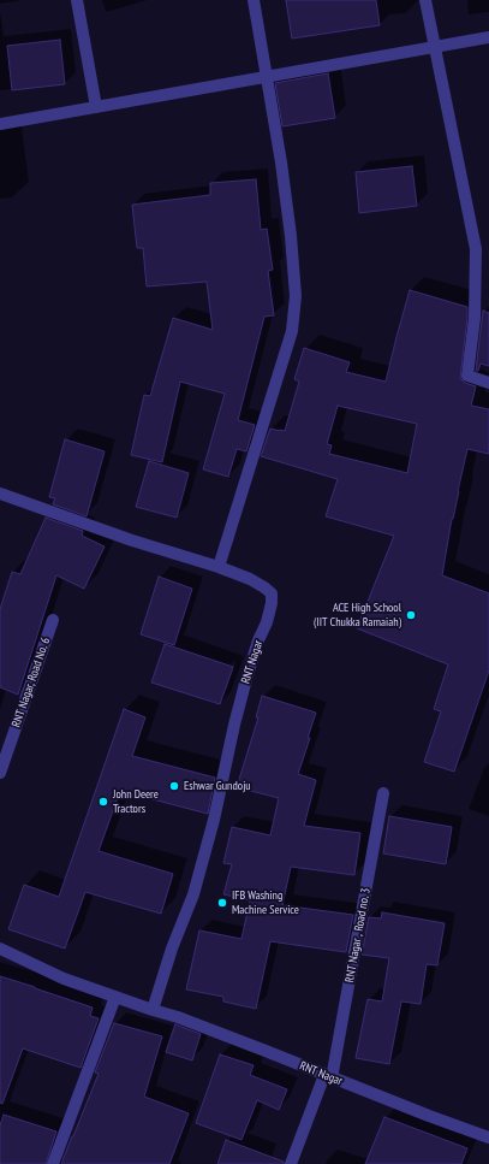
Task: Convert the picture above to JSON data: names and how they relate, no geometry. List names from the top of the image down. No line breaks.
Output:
{"streets":{"street":["RNT Nagar","RNT Nagar, Road No. 6","RNT Nagar , Road no. 3"]},"crossings":[["RNT Nagar","RNT Nagar , Road no. 3"]],"places":["ACE High School (IIT Chukka Ramaiah)","Eshwar Gundoju","John Deere Tractors","IFB Washing Machine Service"]}
